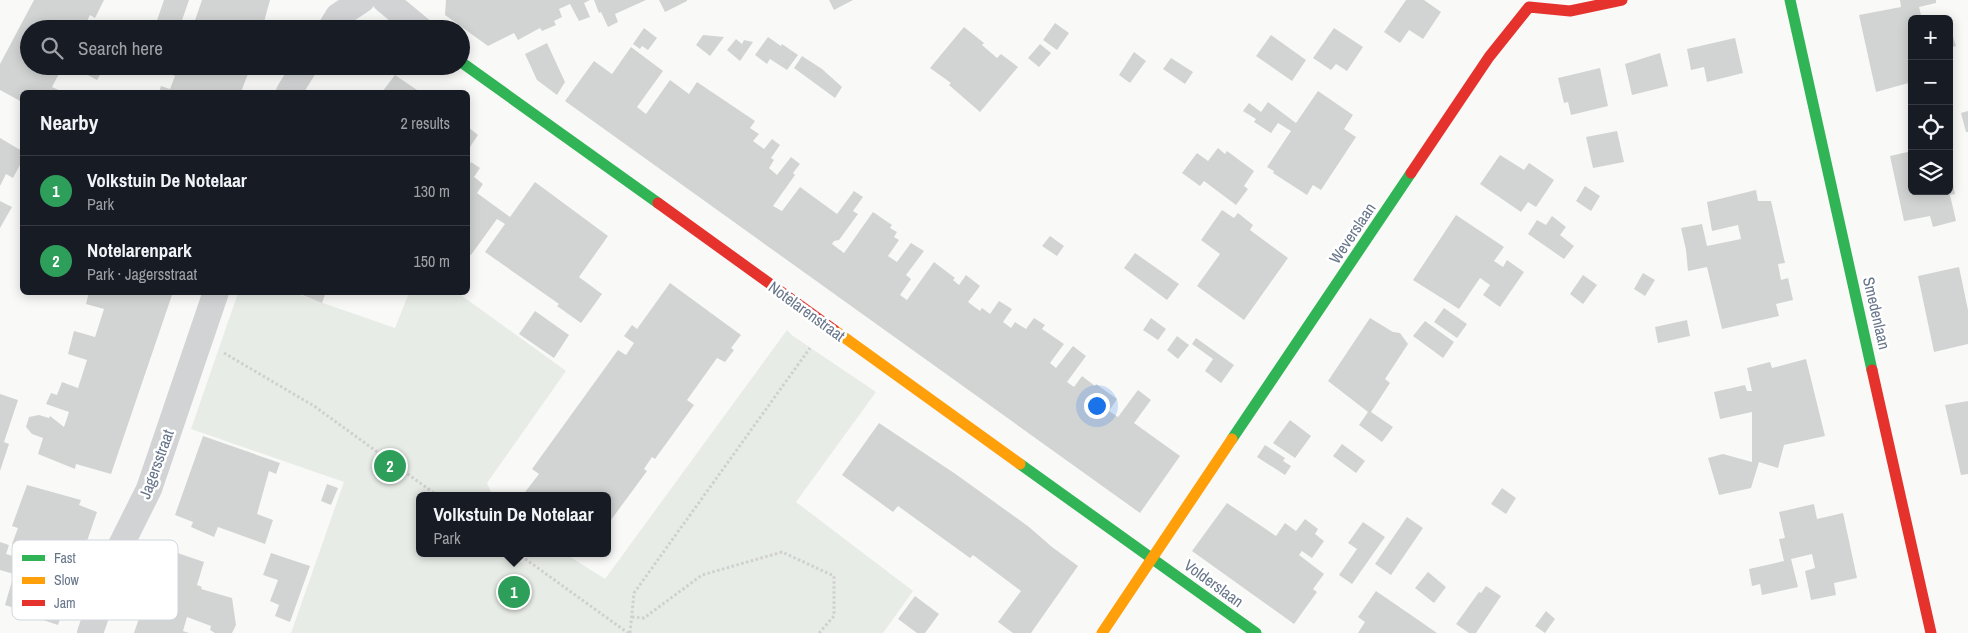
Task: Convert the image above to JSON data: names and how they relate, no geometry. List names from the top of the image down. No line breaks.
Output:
{"streets":{"street":["Weverslaan","Notelarenstraat","Smedenlaan","Jagersstraat","Volderslaan"]},"crossings":[["Weverslaan","Notelarenstraat"],["Weverslaan","Volderslaan"],["Notelarenstraat","Volderslaan"]],"legend":["Fast","Slow","Jam"],"page":{"map_buttons":["+","−"],"search":"Search here","heading":["Nearby","2 results"],"list":[{"mark":"1","name":"Volkstuin De Notelaar","note":"Park","value":"130 m"},{"mark":"2","name":"Notelarenpark","note":"Park · Jagersstraat","value":"150 m"}],"pins":["2","1"],"popup":["Volkstuin De Notelaar","Park"]}}
